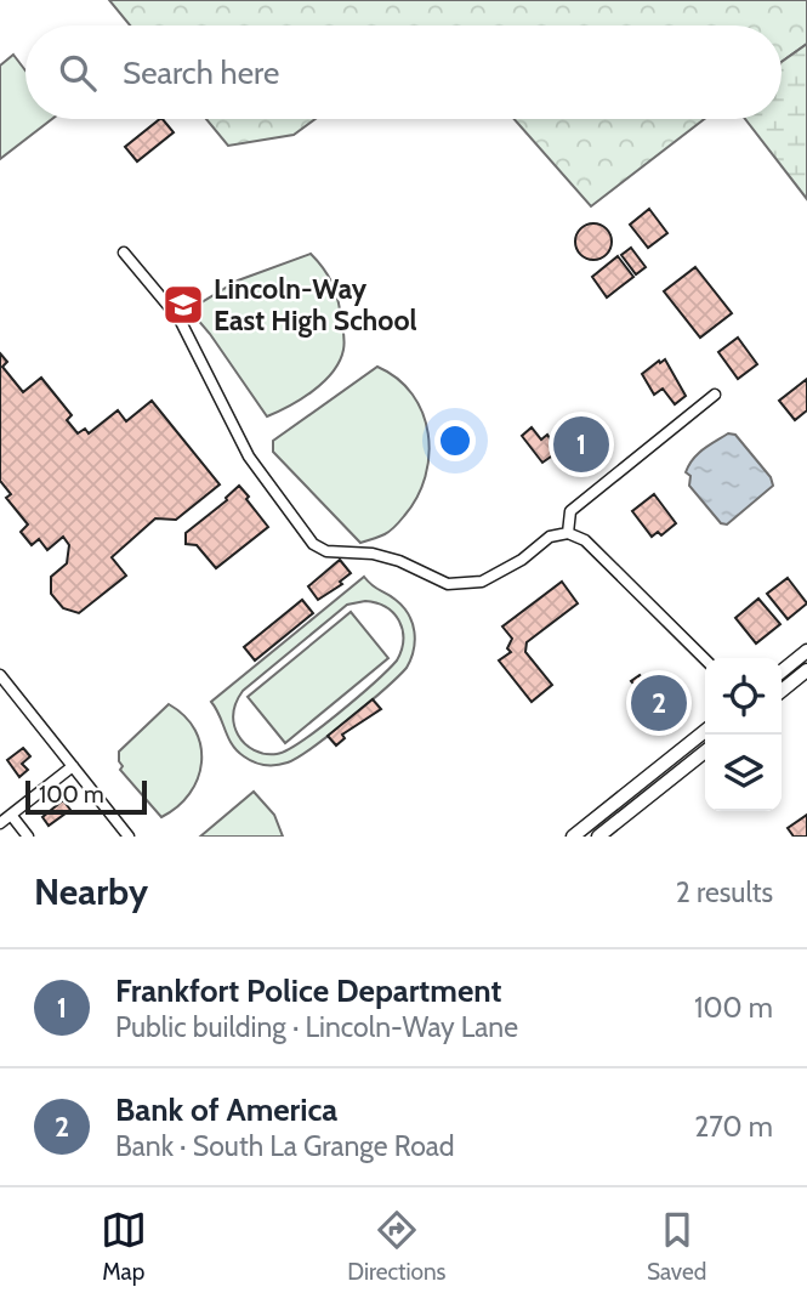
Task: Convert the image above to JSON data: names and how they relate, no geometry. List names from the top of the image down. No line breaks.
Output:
{"places":{"school or university":["Lincoln-Way East High School"]},"scale_bar":"100 m","page":{"search":"Search here","pins":["1","2"],"scale":"100 m","heading":["Nearby","2 results"],"list":[{"mark":"1","name":"Frankfort Police Department","note":"Public building · Lincoln-Way Lane","value":"100 m"},{"mark":"2","name":"Bank of America","note":"Bank · South La Grange Road","value":"270 m"}],"nav":["Map","Directions","Saved"]}}
